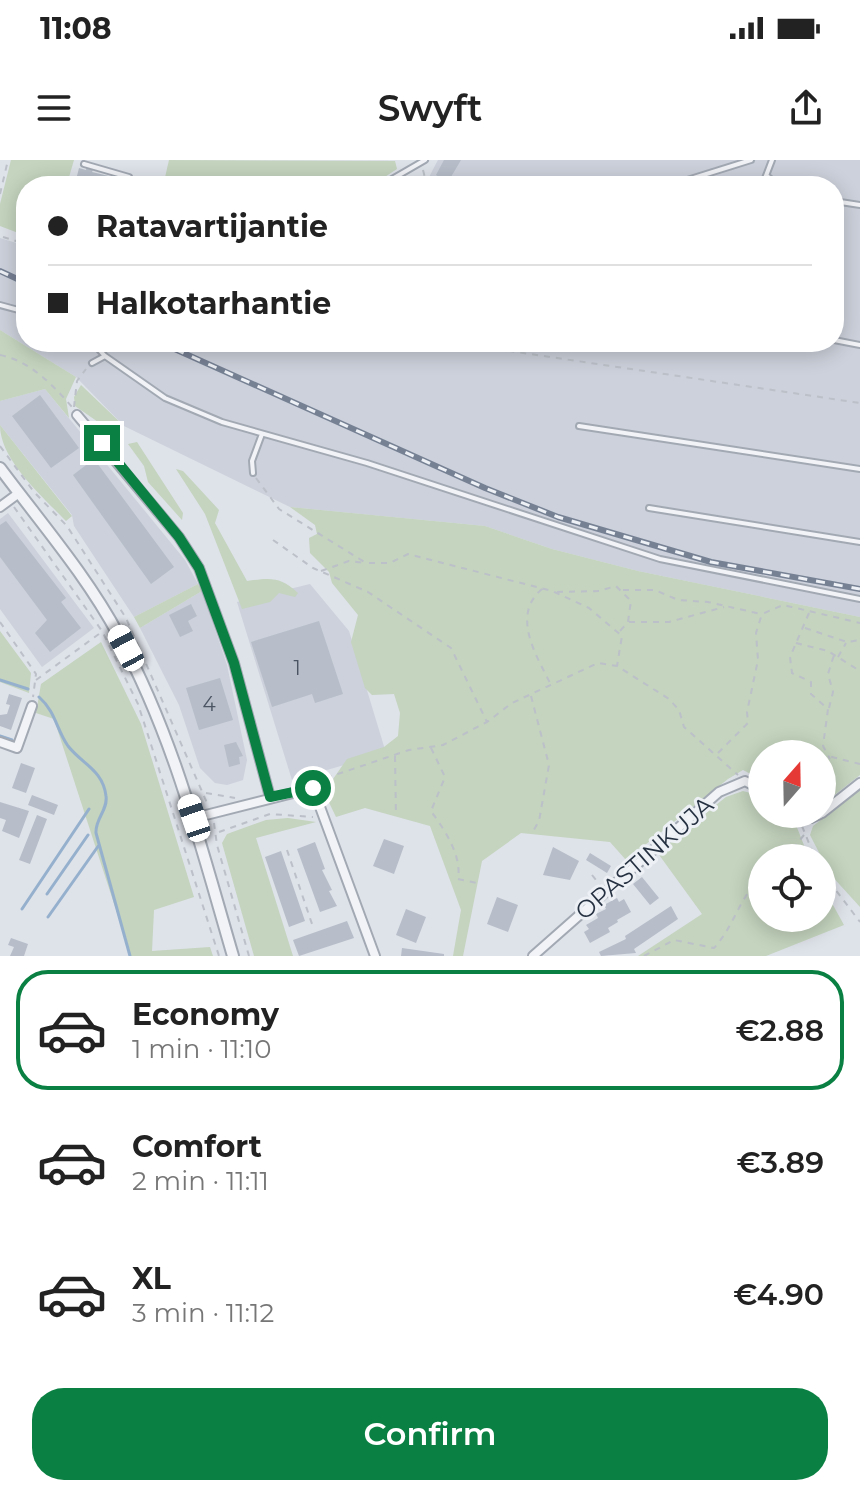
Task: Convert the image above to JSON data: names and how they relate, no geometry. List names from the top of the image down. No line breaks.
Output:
{"streets":{"street":["OPASTINKUJA"]},"house_numbers":["1","4"],"north":"top","page":{"status":"11:08","header":"Swyft","banner":["Ratavartijantie","Halkotarhantie"],"list":[{"name":"Economy","note":"1 min · 11:10","value":"€2.88"},{"name":"Comfort","note":"2 min · 11:11","value":"€3.89"},{"name":"XL","note":"3 min · 11:12","value":"€4.90"}],"buttons":"Confirm"}}
